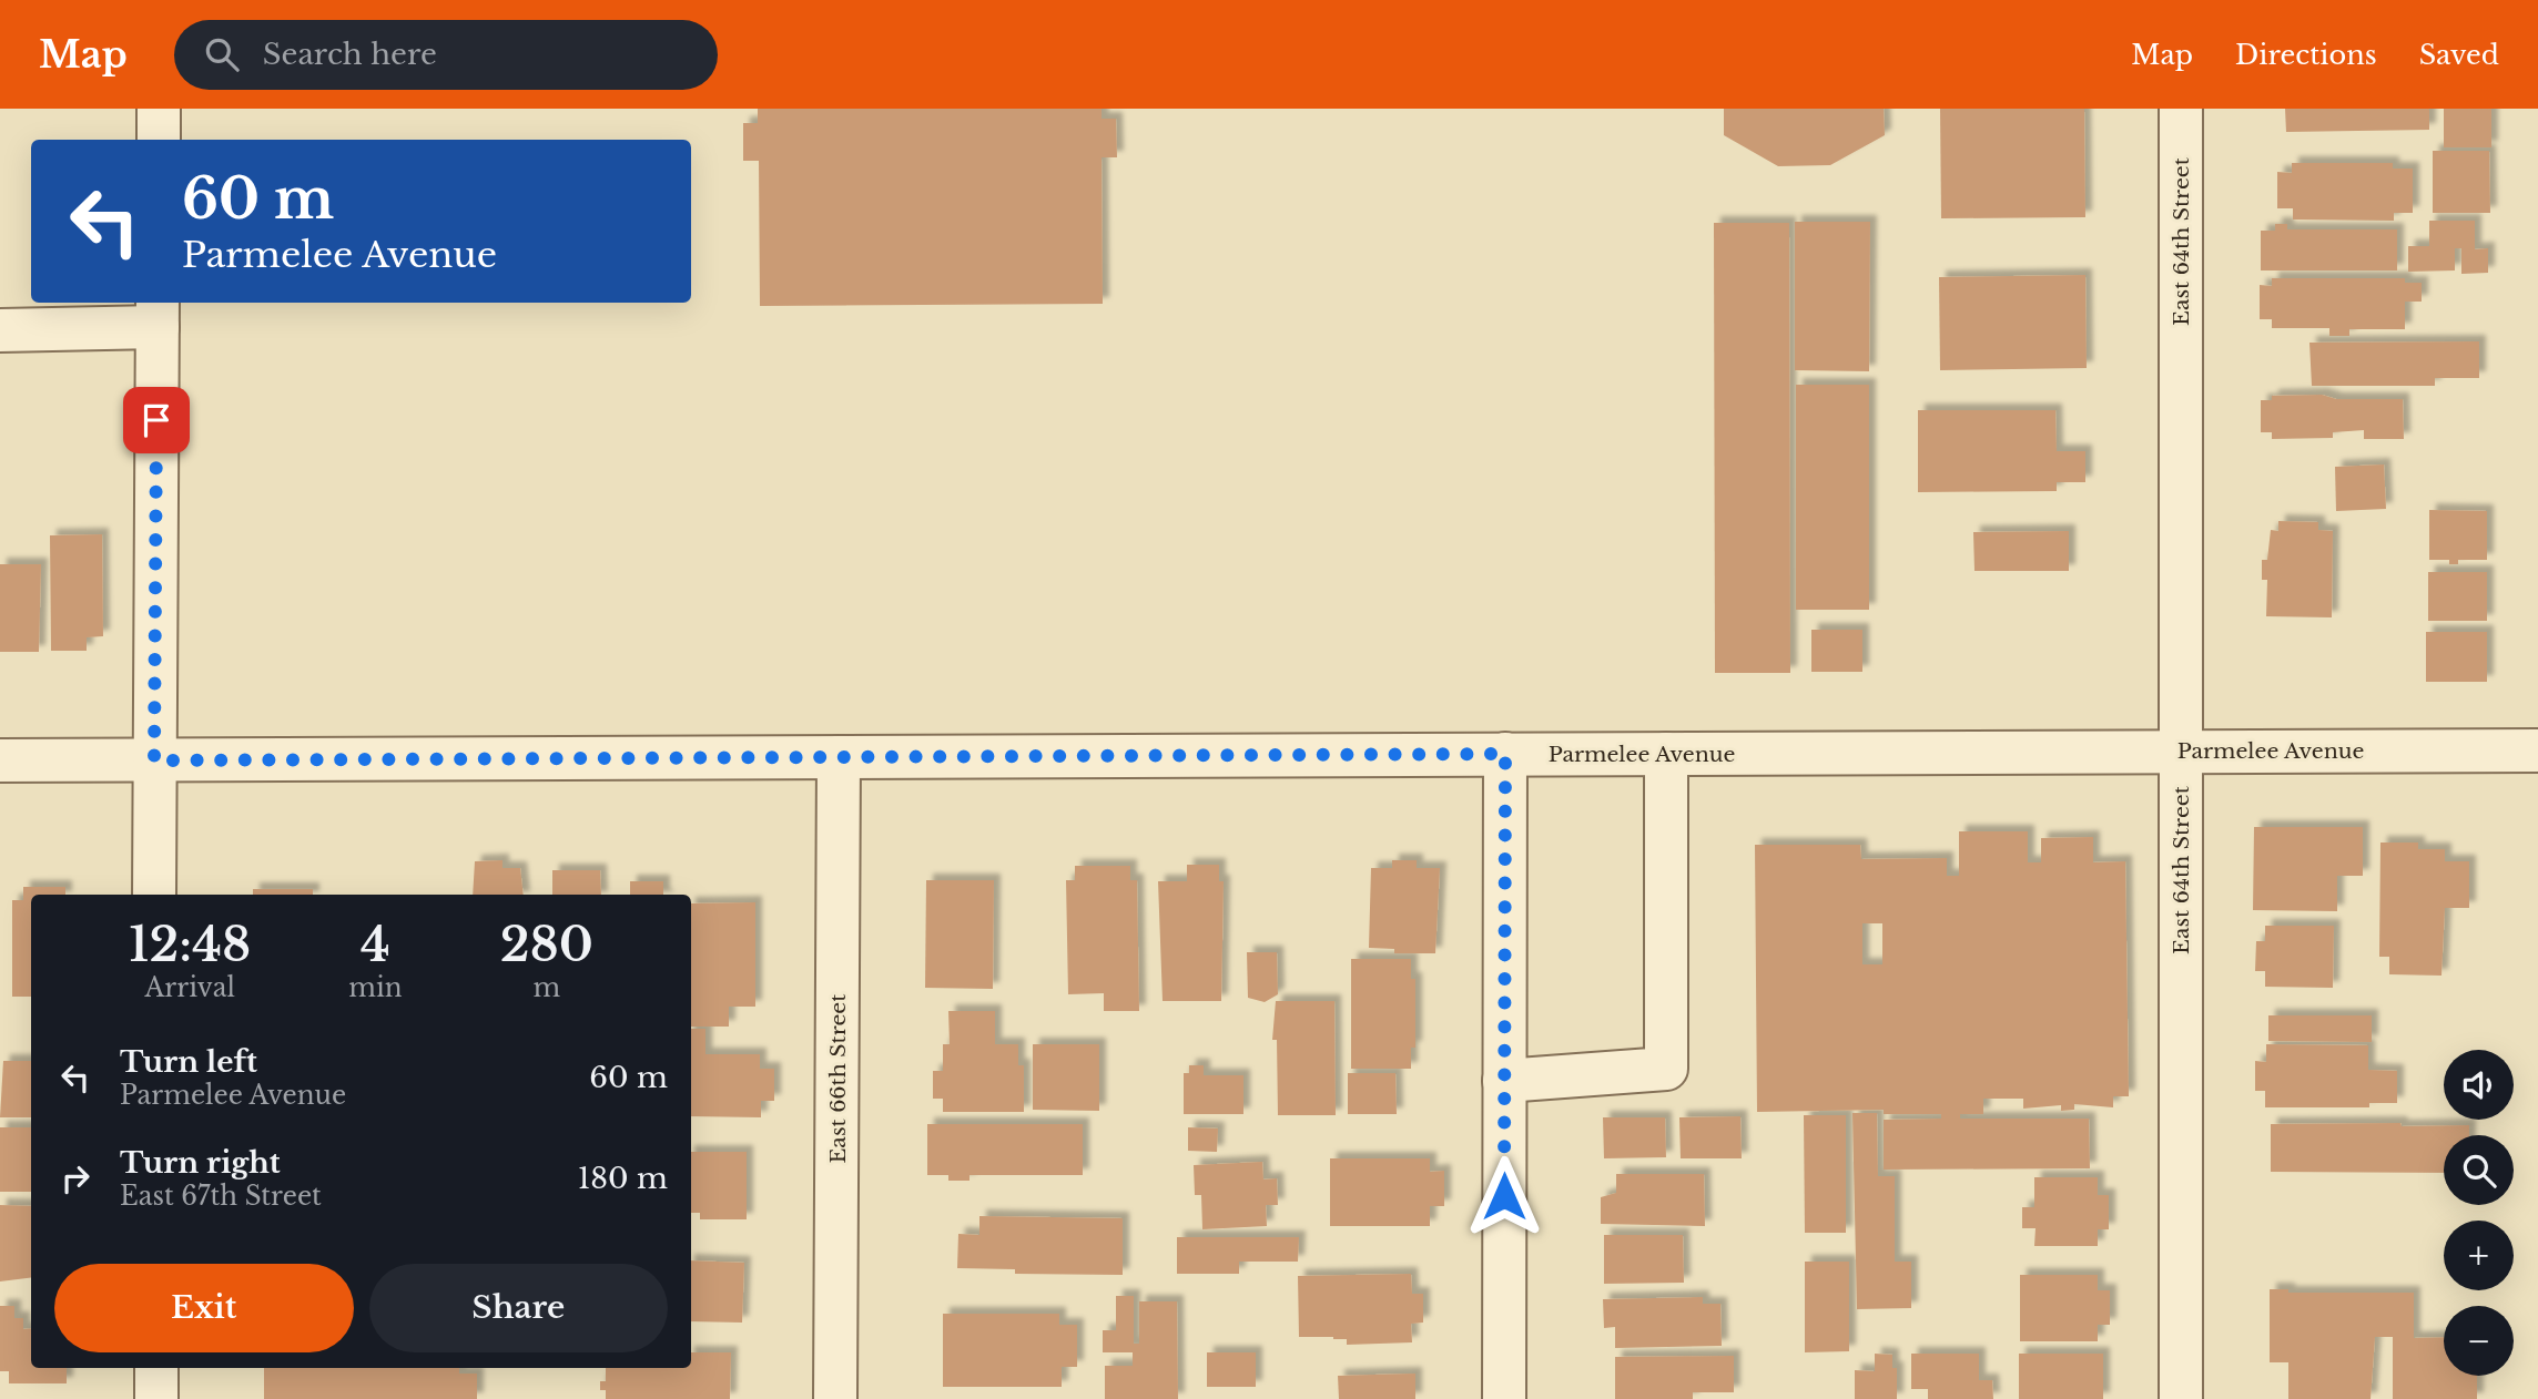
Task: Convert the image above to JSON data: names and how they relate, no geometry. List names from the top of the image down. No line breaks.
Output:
{"streets":{"street":["East 64th Street","Parmelee Avenue","East 66th Street"]},"crossings":[["East 64th Street","Parmelee Avenue"],["Parmelee Avenue","East 66th Street"]],"page":{"header":"Map","search":"Search here","nav":["Map","Directions","Saved"],"turn":["60 m","Parmelee Avenue"],"eta":["12:48","Arrival","4","min","280","m"],"list":[{"name":"Turn left","note":"Parmelee Avenue","value":"60 m"},{"name":"Turn right","note":"East 67th Street","value":"180 m"}],"map_buttons":["+","−"],"buttons":["Exit","Share"]}}
